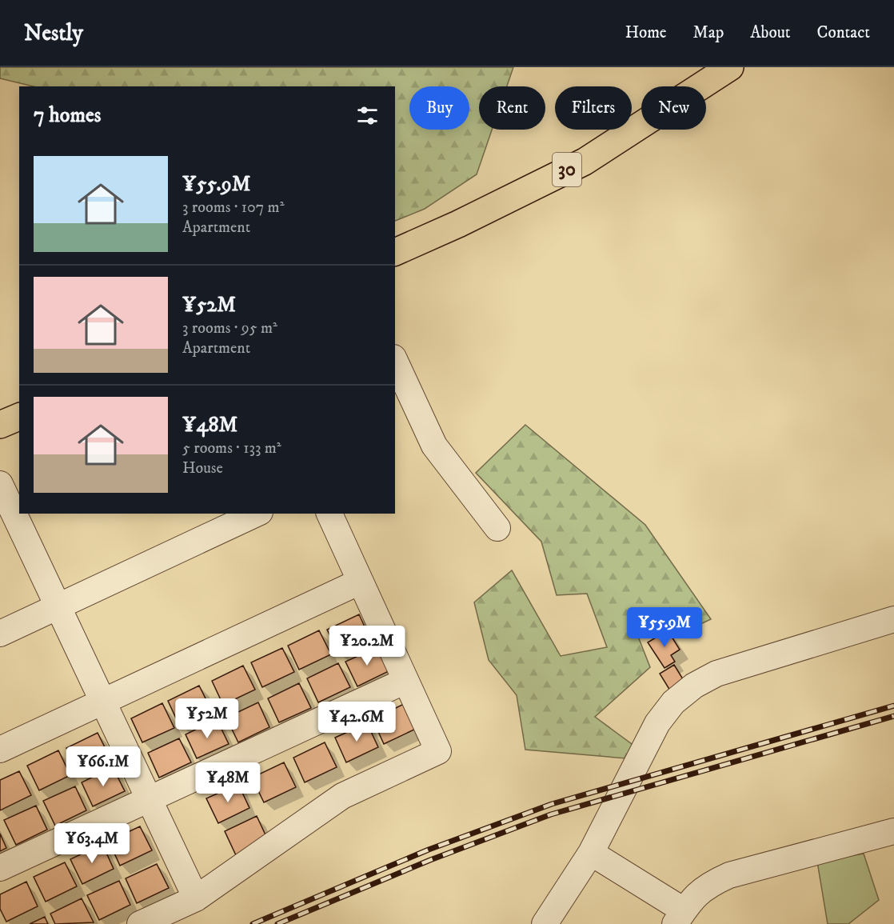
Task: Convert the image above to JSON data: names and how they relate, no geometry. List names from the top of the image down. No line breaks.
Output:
{"streets":{"main road":["30"]},"page":{"header":"Nestly","nav":["Home","Map","About","Contact"],"chip":["Buy","Rent","Filters","New"],"heading":"7 homes","list":[{"name":"¥55.9M","note":"3 rooms · 107 m² · Apartment"},{"name":"¥52M","note":"3 rooms · 95 m² · Apartment"},{"name":"¥48M","note":"5 rooms · 133 m² · House"}],"price":["¥55.9M","¥20.2M","¥52M","¥42.6M","¥66.1M","¥48M","¥63.4M"]}}
